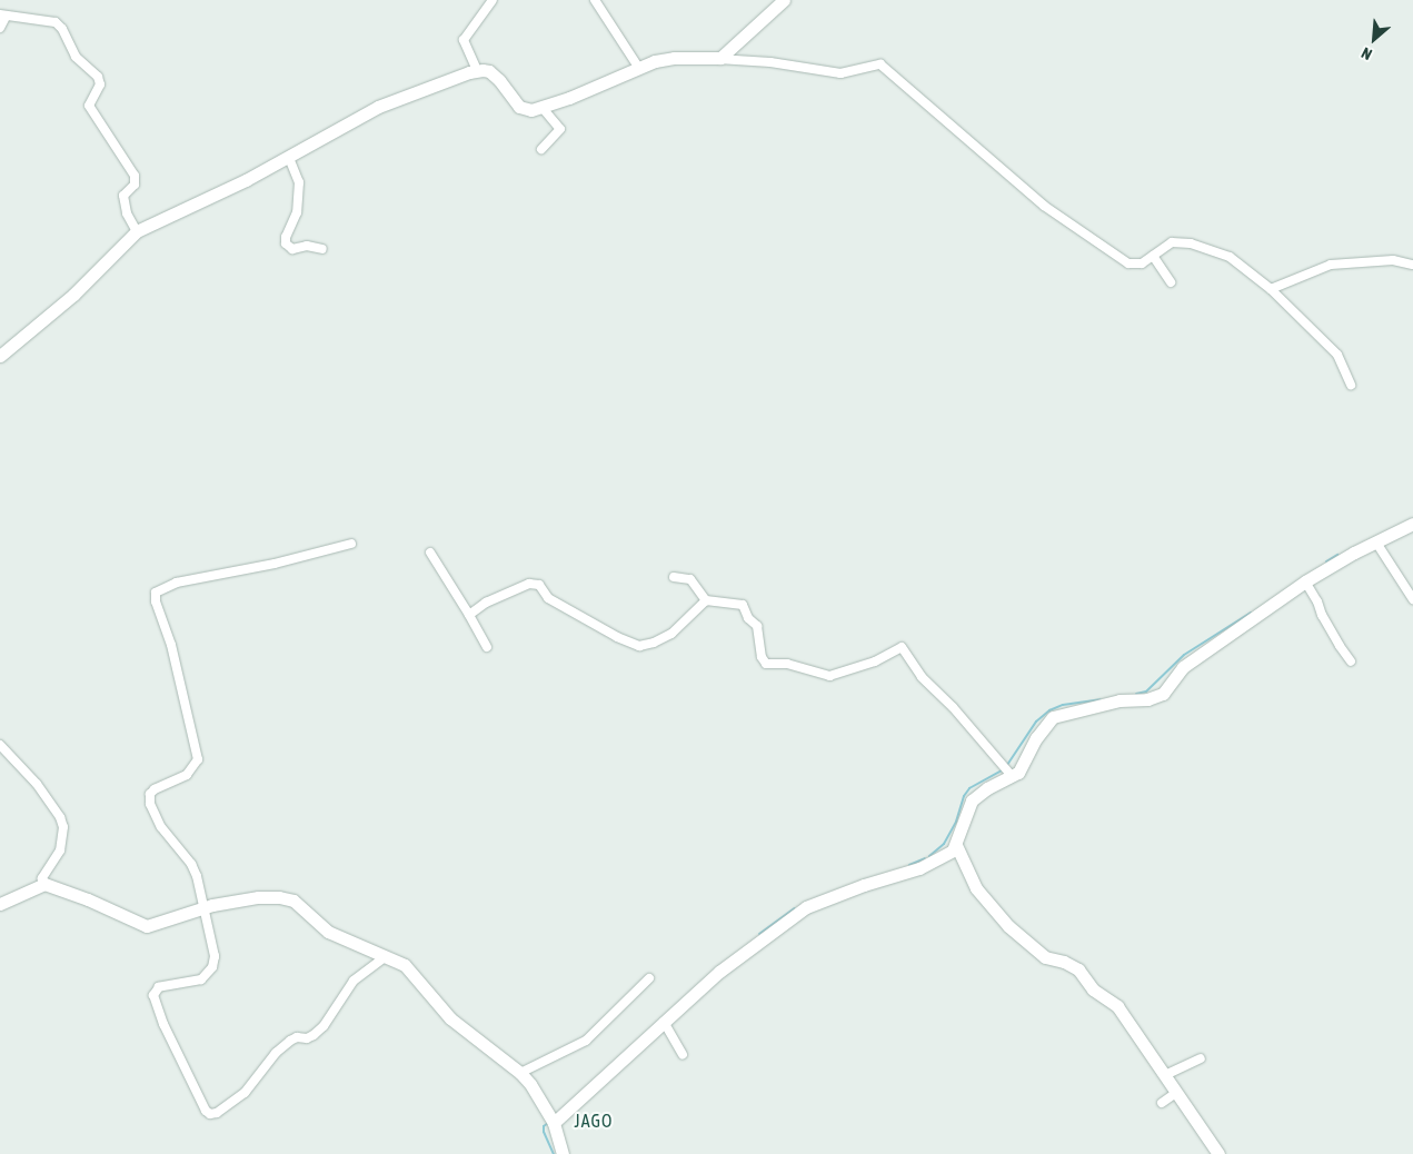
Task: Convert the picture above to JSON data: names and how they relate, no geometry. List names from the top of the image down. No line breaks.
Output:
{"districts":["JAGO"],"north":"bottom left"}
